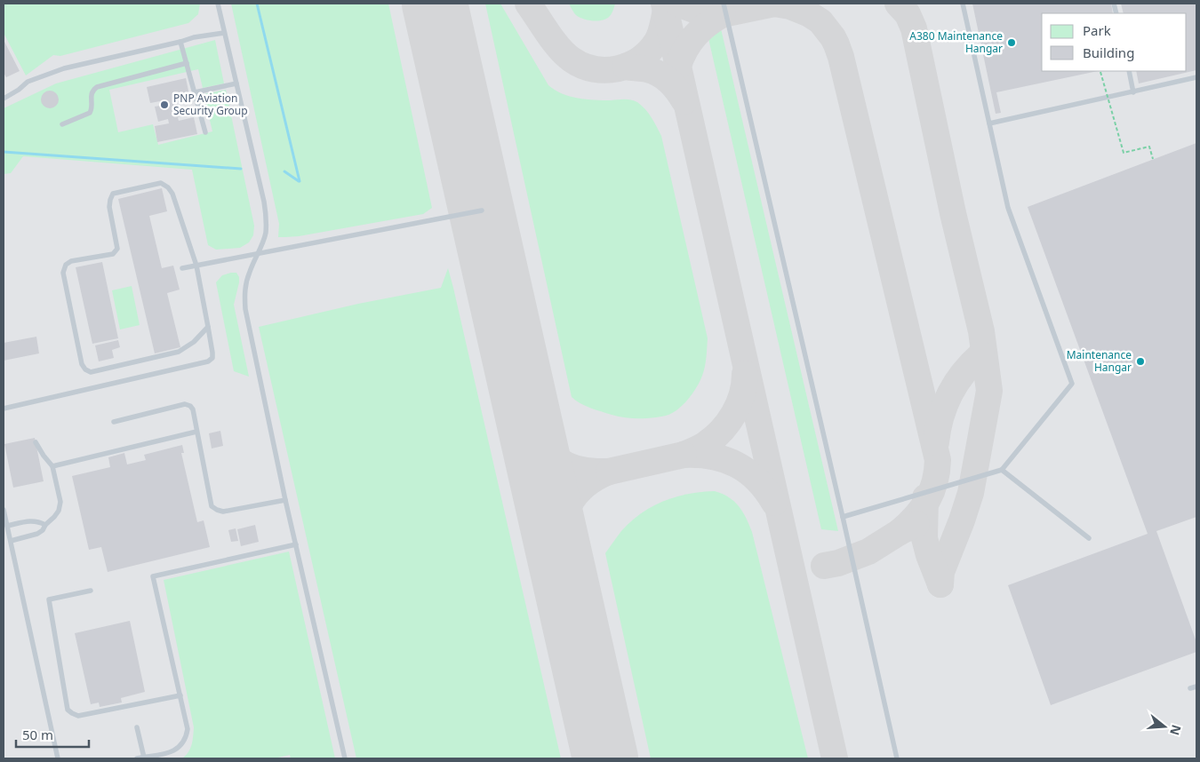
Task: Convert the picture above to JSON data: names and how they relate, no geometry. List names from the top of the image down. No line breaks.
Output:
{"places":["A380 Maintenance Hangar","PNP Aviation Security Group","Maintenance Hangar"],"legend":["Park","Building"],"scale_bar":"50 m","north":"right"}
